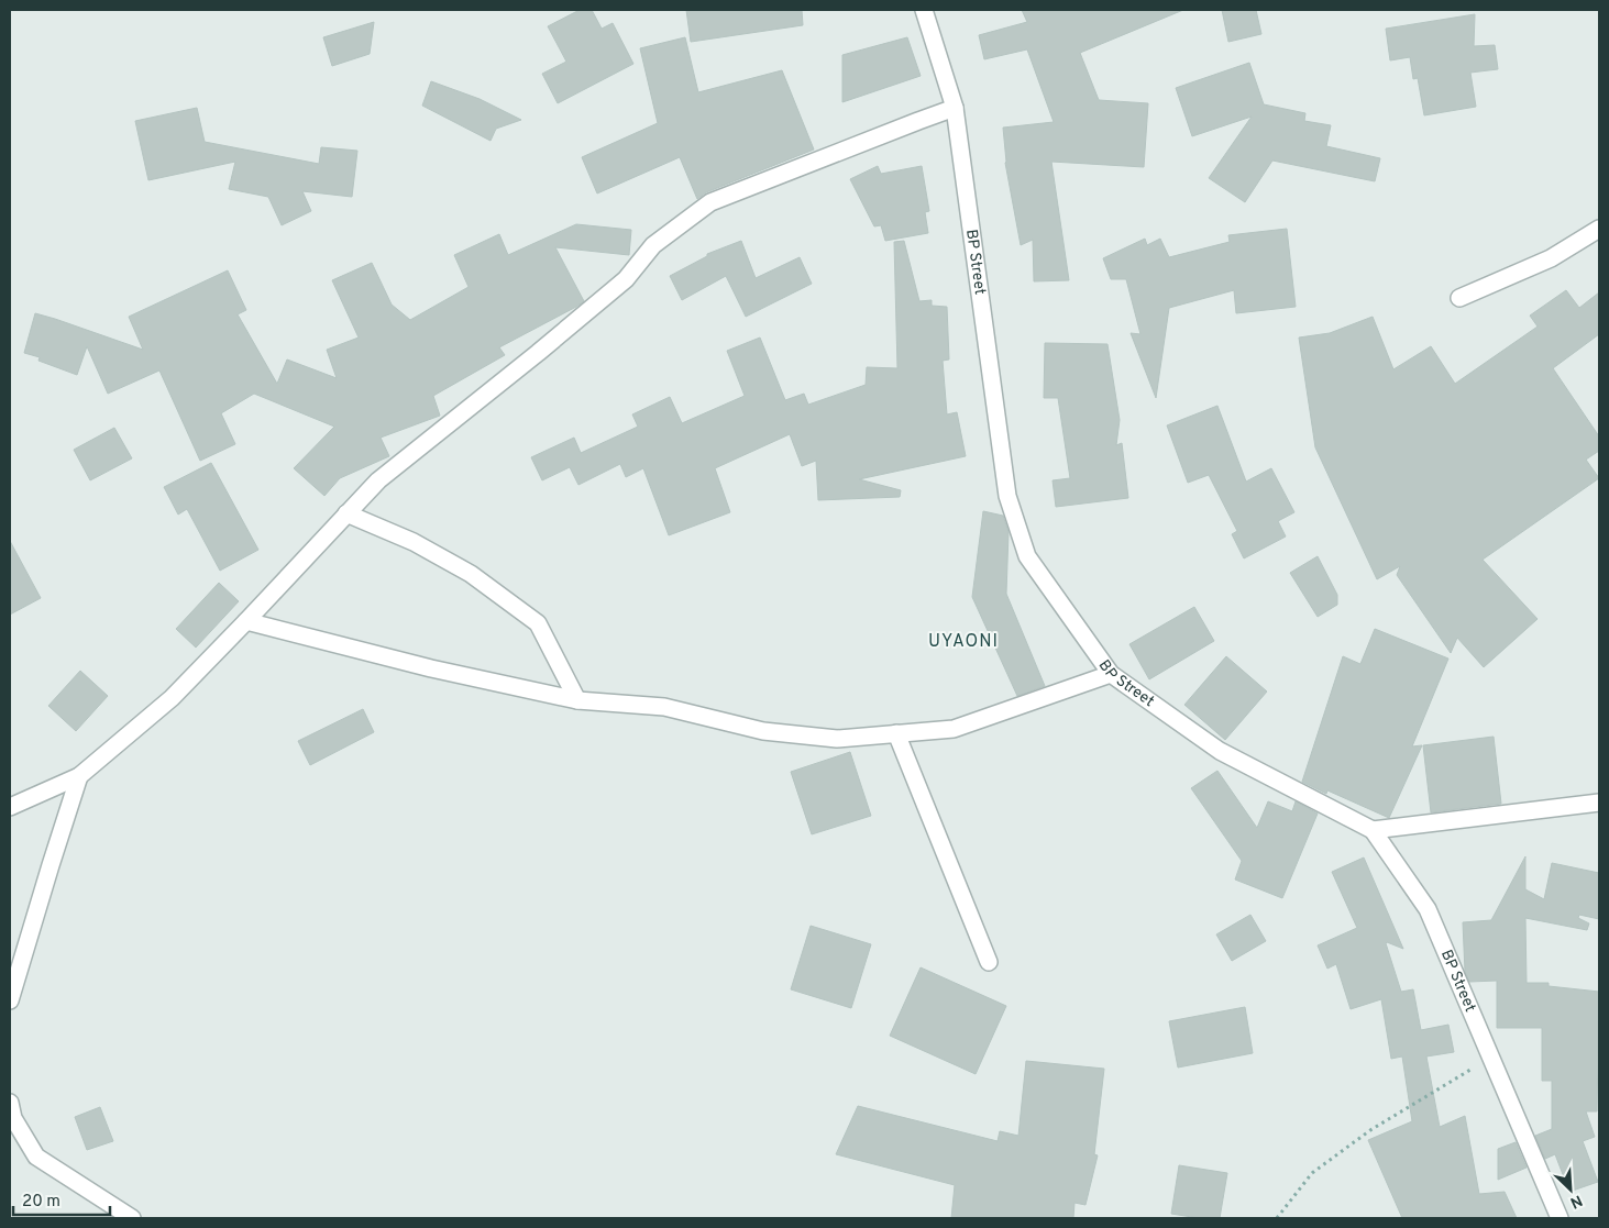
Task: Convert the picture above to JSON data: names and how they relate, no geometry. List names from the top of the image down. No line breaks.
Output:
{"streets":{"street":["BP Street"]},"districts":["UYAONI"],"scale_bar":"20 m","north":"bottom right"}
